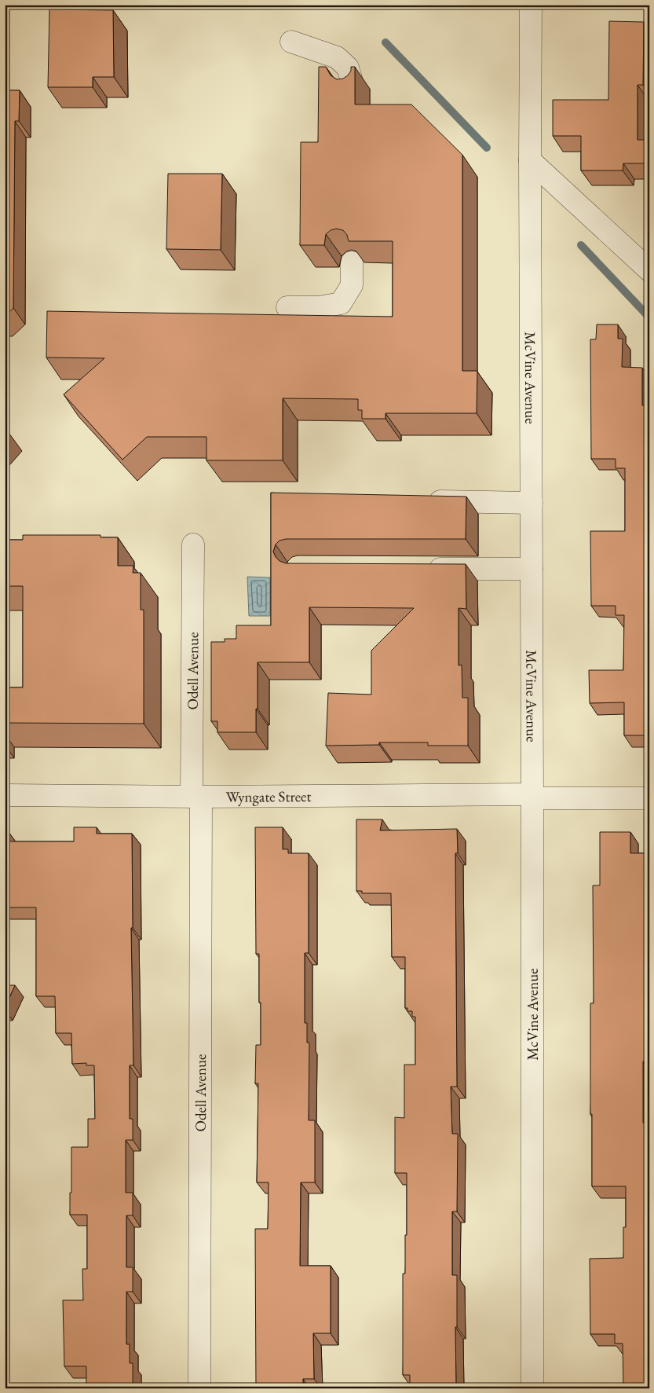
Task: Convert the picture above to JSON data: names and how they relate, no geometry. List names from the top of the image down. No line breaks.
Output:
{"streets":{"street":["McVine Avenue","Odell Avenue","Wyngate Street"]},"crossings":[["McVine Avenue","Wyngate Street"],["Odell Avenue","Wyngate Street"]]}
